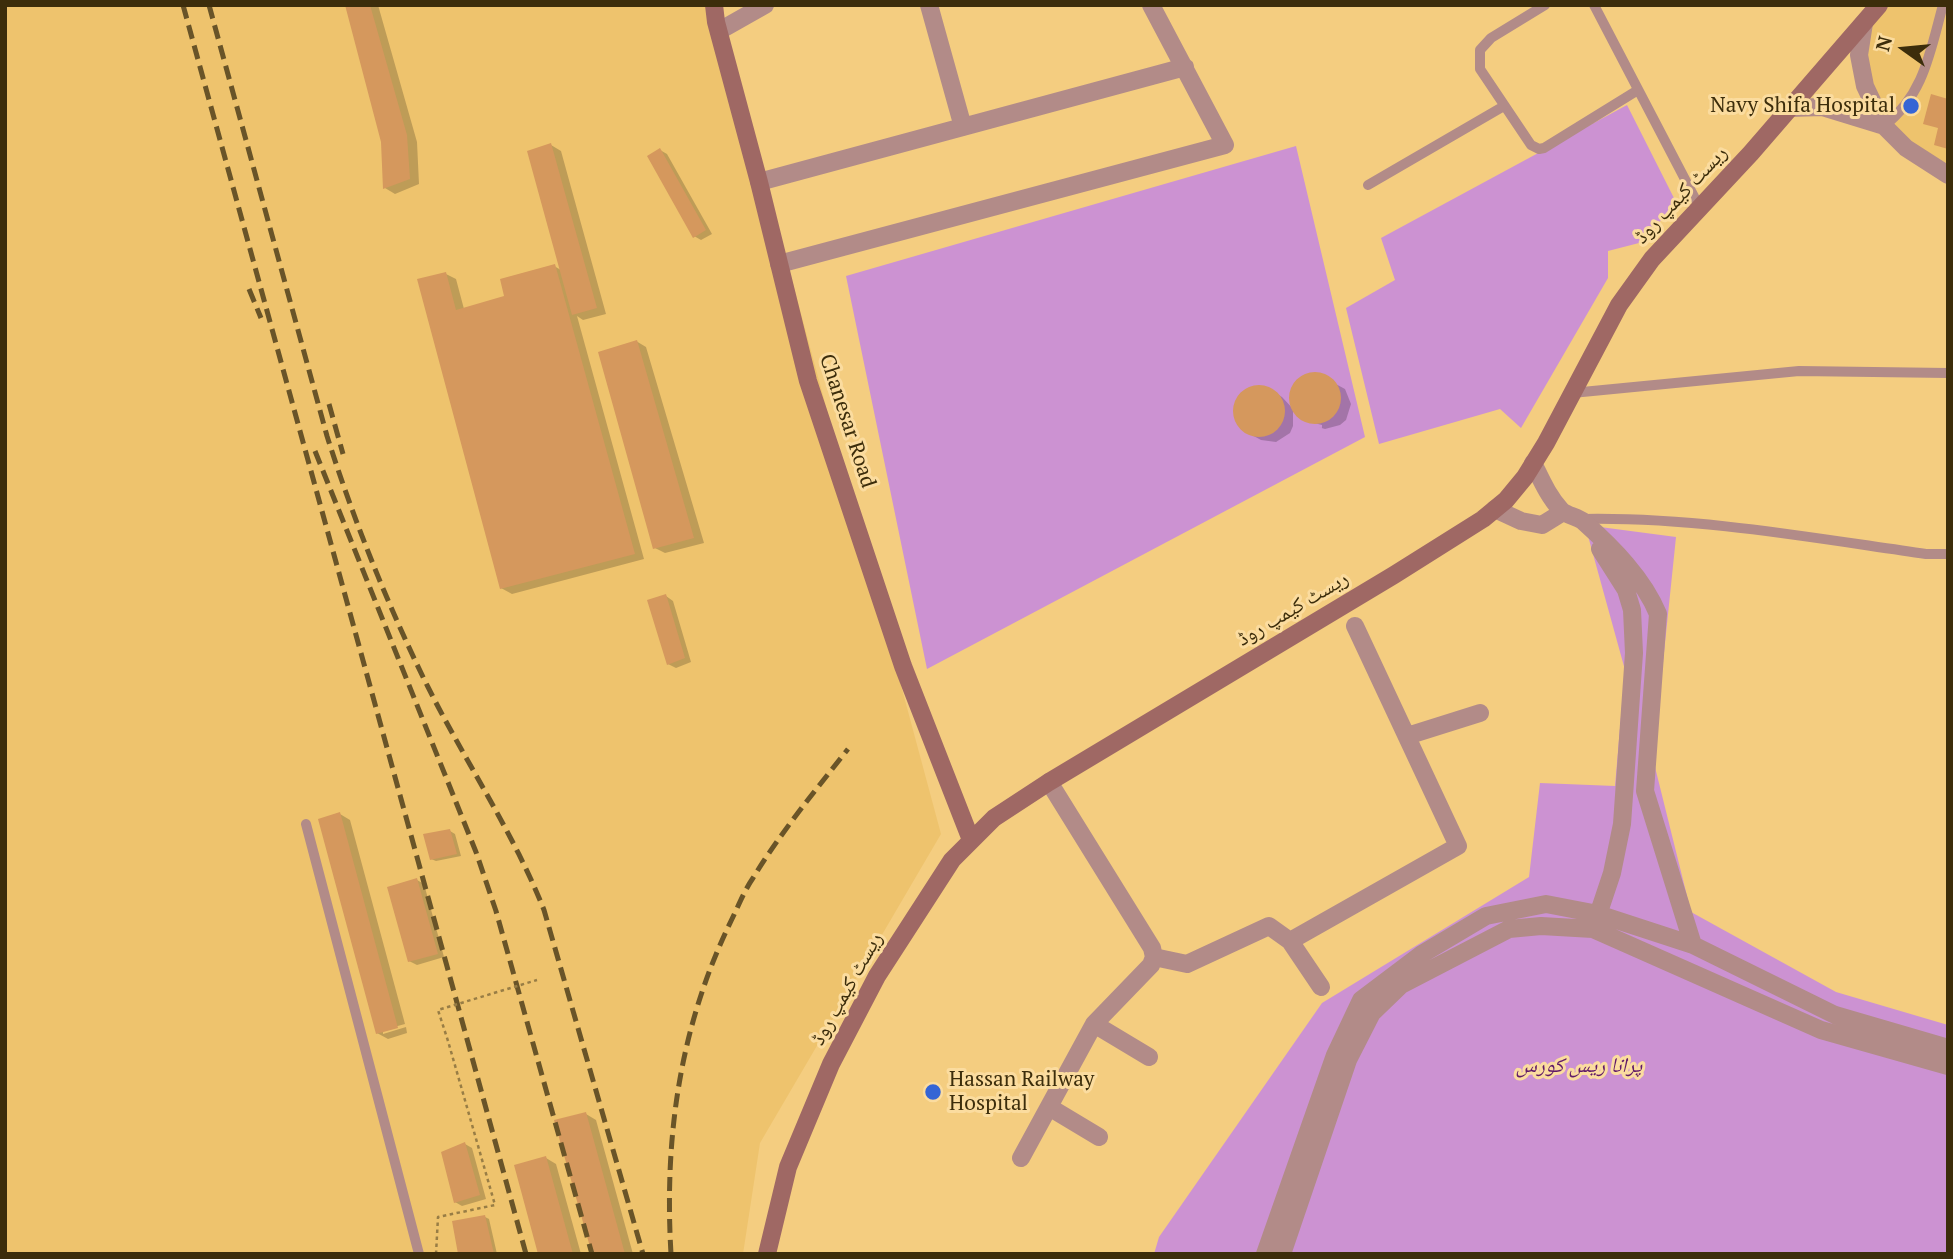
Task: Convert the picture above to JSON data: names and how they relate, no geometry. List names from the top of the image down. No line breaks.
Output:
{"streets":{"street":["ریسٹ کیمپ روڈ","Chanesar Road"]},"crossings":[["ریسٹ کیمپ روڈ","Chanesar Road"]],"parks":["پرانا ریس کورس"],"places":["Navy Shifa Hospital","Hassan Railway Hospital"],"north":"left"}
